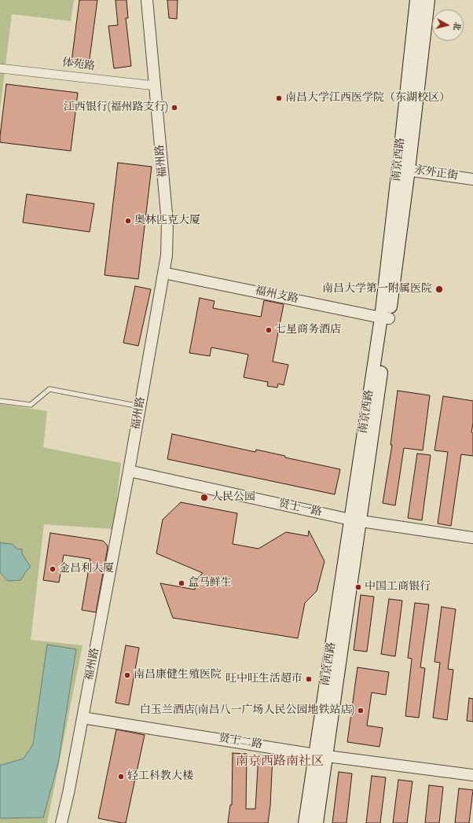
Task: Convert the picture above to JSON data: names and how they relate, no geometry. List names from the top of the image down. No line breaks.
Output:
{"streets":{"main road":["南京西路"],"street":["体苑路","福州路","永外正街","福州支路","贤士一路","贤士二路"]},"crossings":[["体苑路","福州路"],["南京西路","永外正街"],["南京西路","福州支路"],["南京西路","贤士一路"],["南京西路","贤士二路"],["福州路","福州支路"],["福州路","贤士一路"],["福州路","贤士二路"]],"districts":["南京西路南社区"],"places":["南昌大学江西医学院（东湖校区）","江西银行(福州路支行)","奥林匹克大厦","南昌大学第一附属医院","七星商务酒店","人民公园","金昌利大厦","盒马鲜生","中国工商银行","南昌康健生殖医院","旺中旺生活超市","白玉兰酒店(南昌八一广场人民公园地铁站店)","轻工科教大楼"],"north":"right"}
